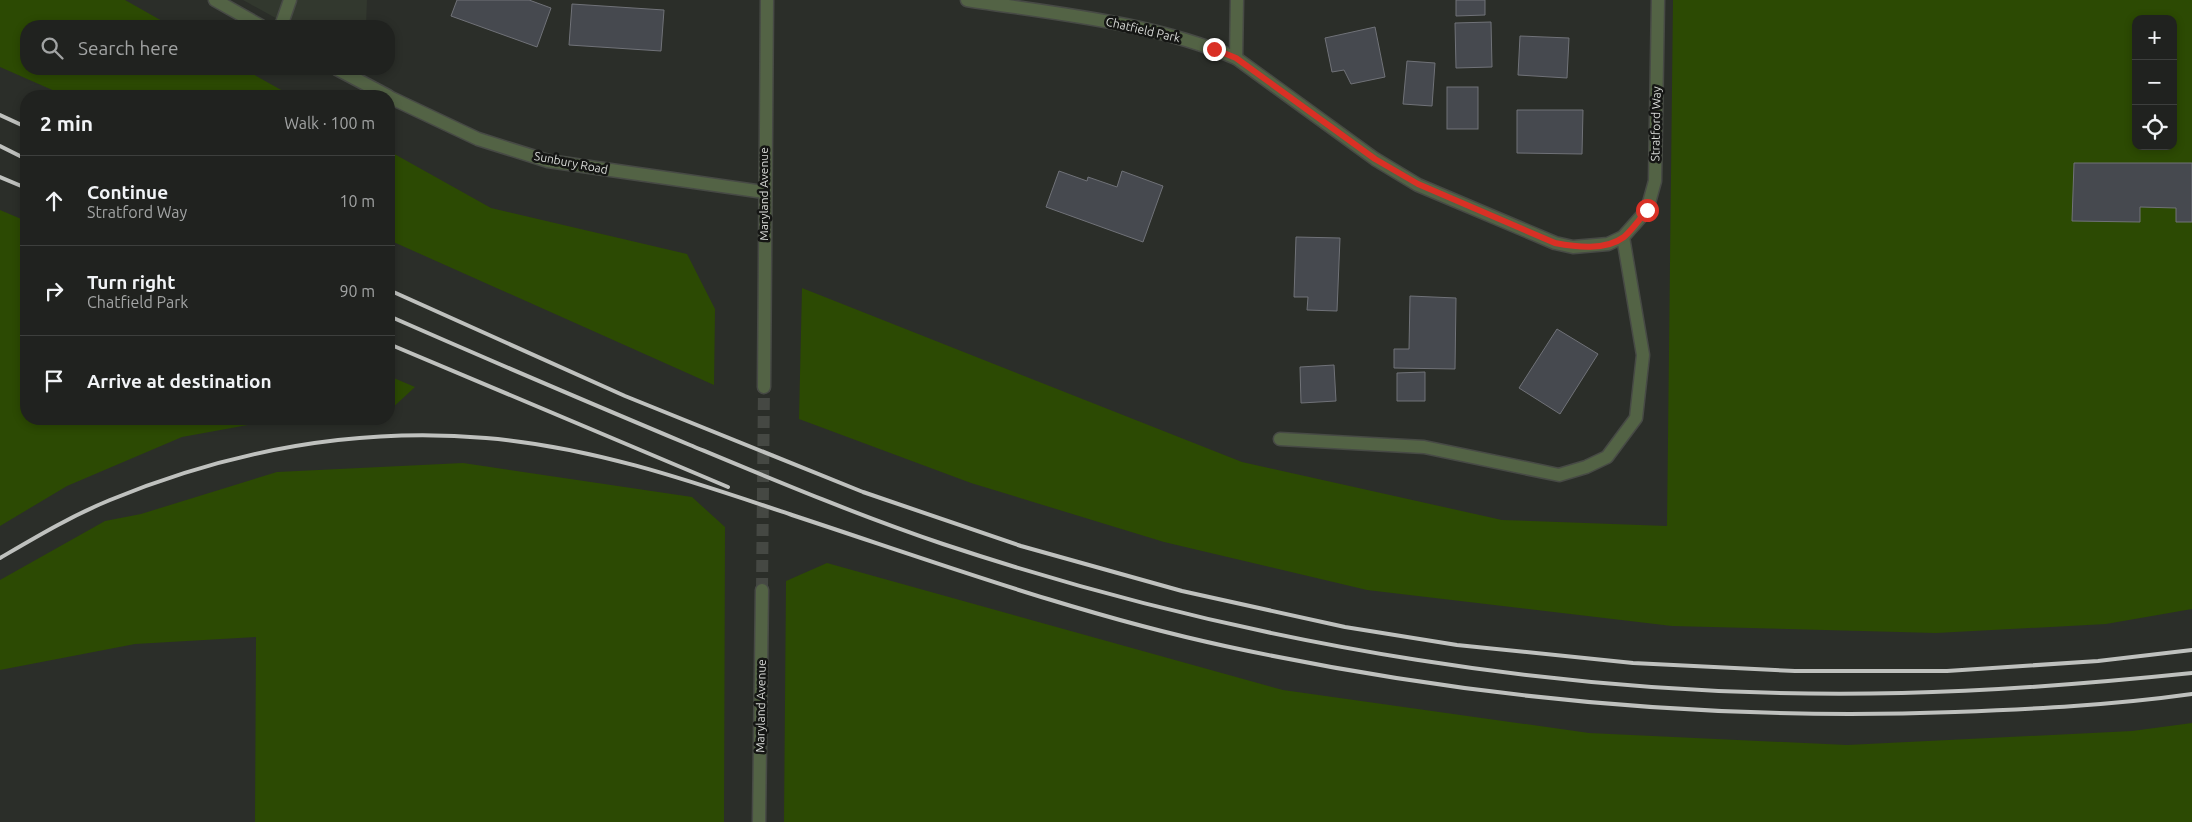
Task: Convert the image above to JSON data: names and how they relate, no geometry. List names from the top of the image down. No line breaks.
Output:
{"streets":{"street":["Chatfield Park","Stratford Way","Sunbury Road","Maryland Avenue"]},"crossings":[["Chatfield Park","Stratford Way"],["Sunbury Road","Maryland Avenue"]],"page":{"map_buttons":["+","−"],"search":"Search here","heading":["2 min","Walk · 100 m"],"list":[["Continue","Stratford Way","10 m"],["Turn right","Chatfield Park","90 m"],"Arrive at destination"]}}
